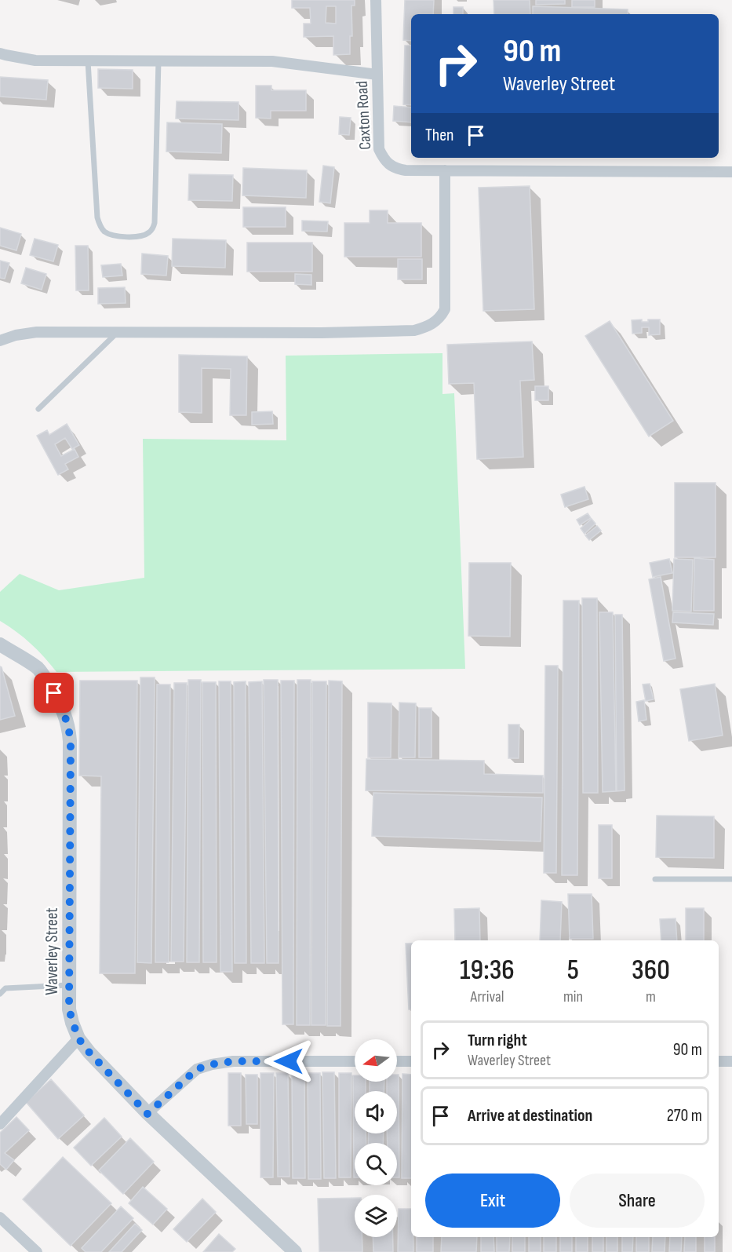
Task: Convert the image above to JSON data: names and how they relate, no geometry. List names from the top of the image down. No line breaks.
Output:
{"streets":{"street":["Caxton Road","Waverley Street"]},"north":"left","page":{"turn":["90 m","Waverley Street"],"then":"Then","eta":["19:36","Arrival","5","min","360","m"],"list":[{"name":"Turn right","note":"Waverley Street","value":"90 m"},{"name":"Arrive at destination","value":"270 m"}],"buttons":["Exit","Share"]}}
